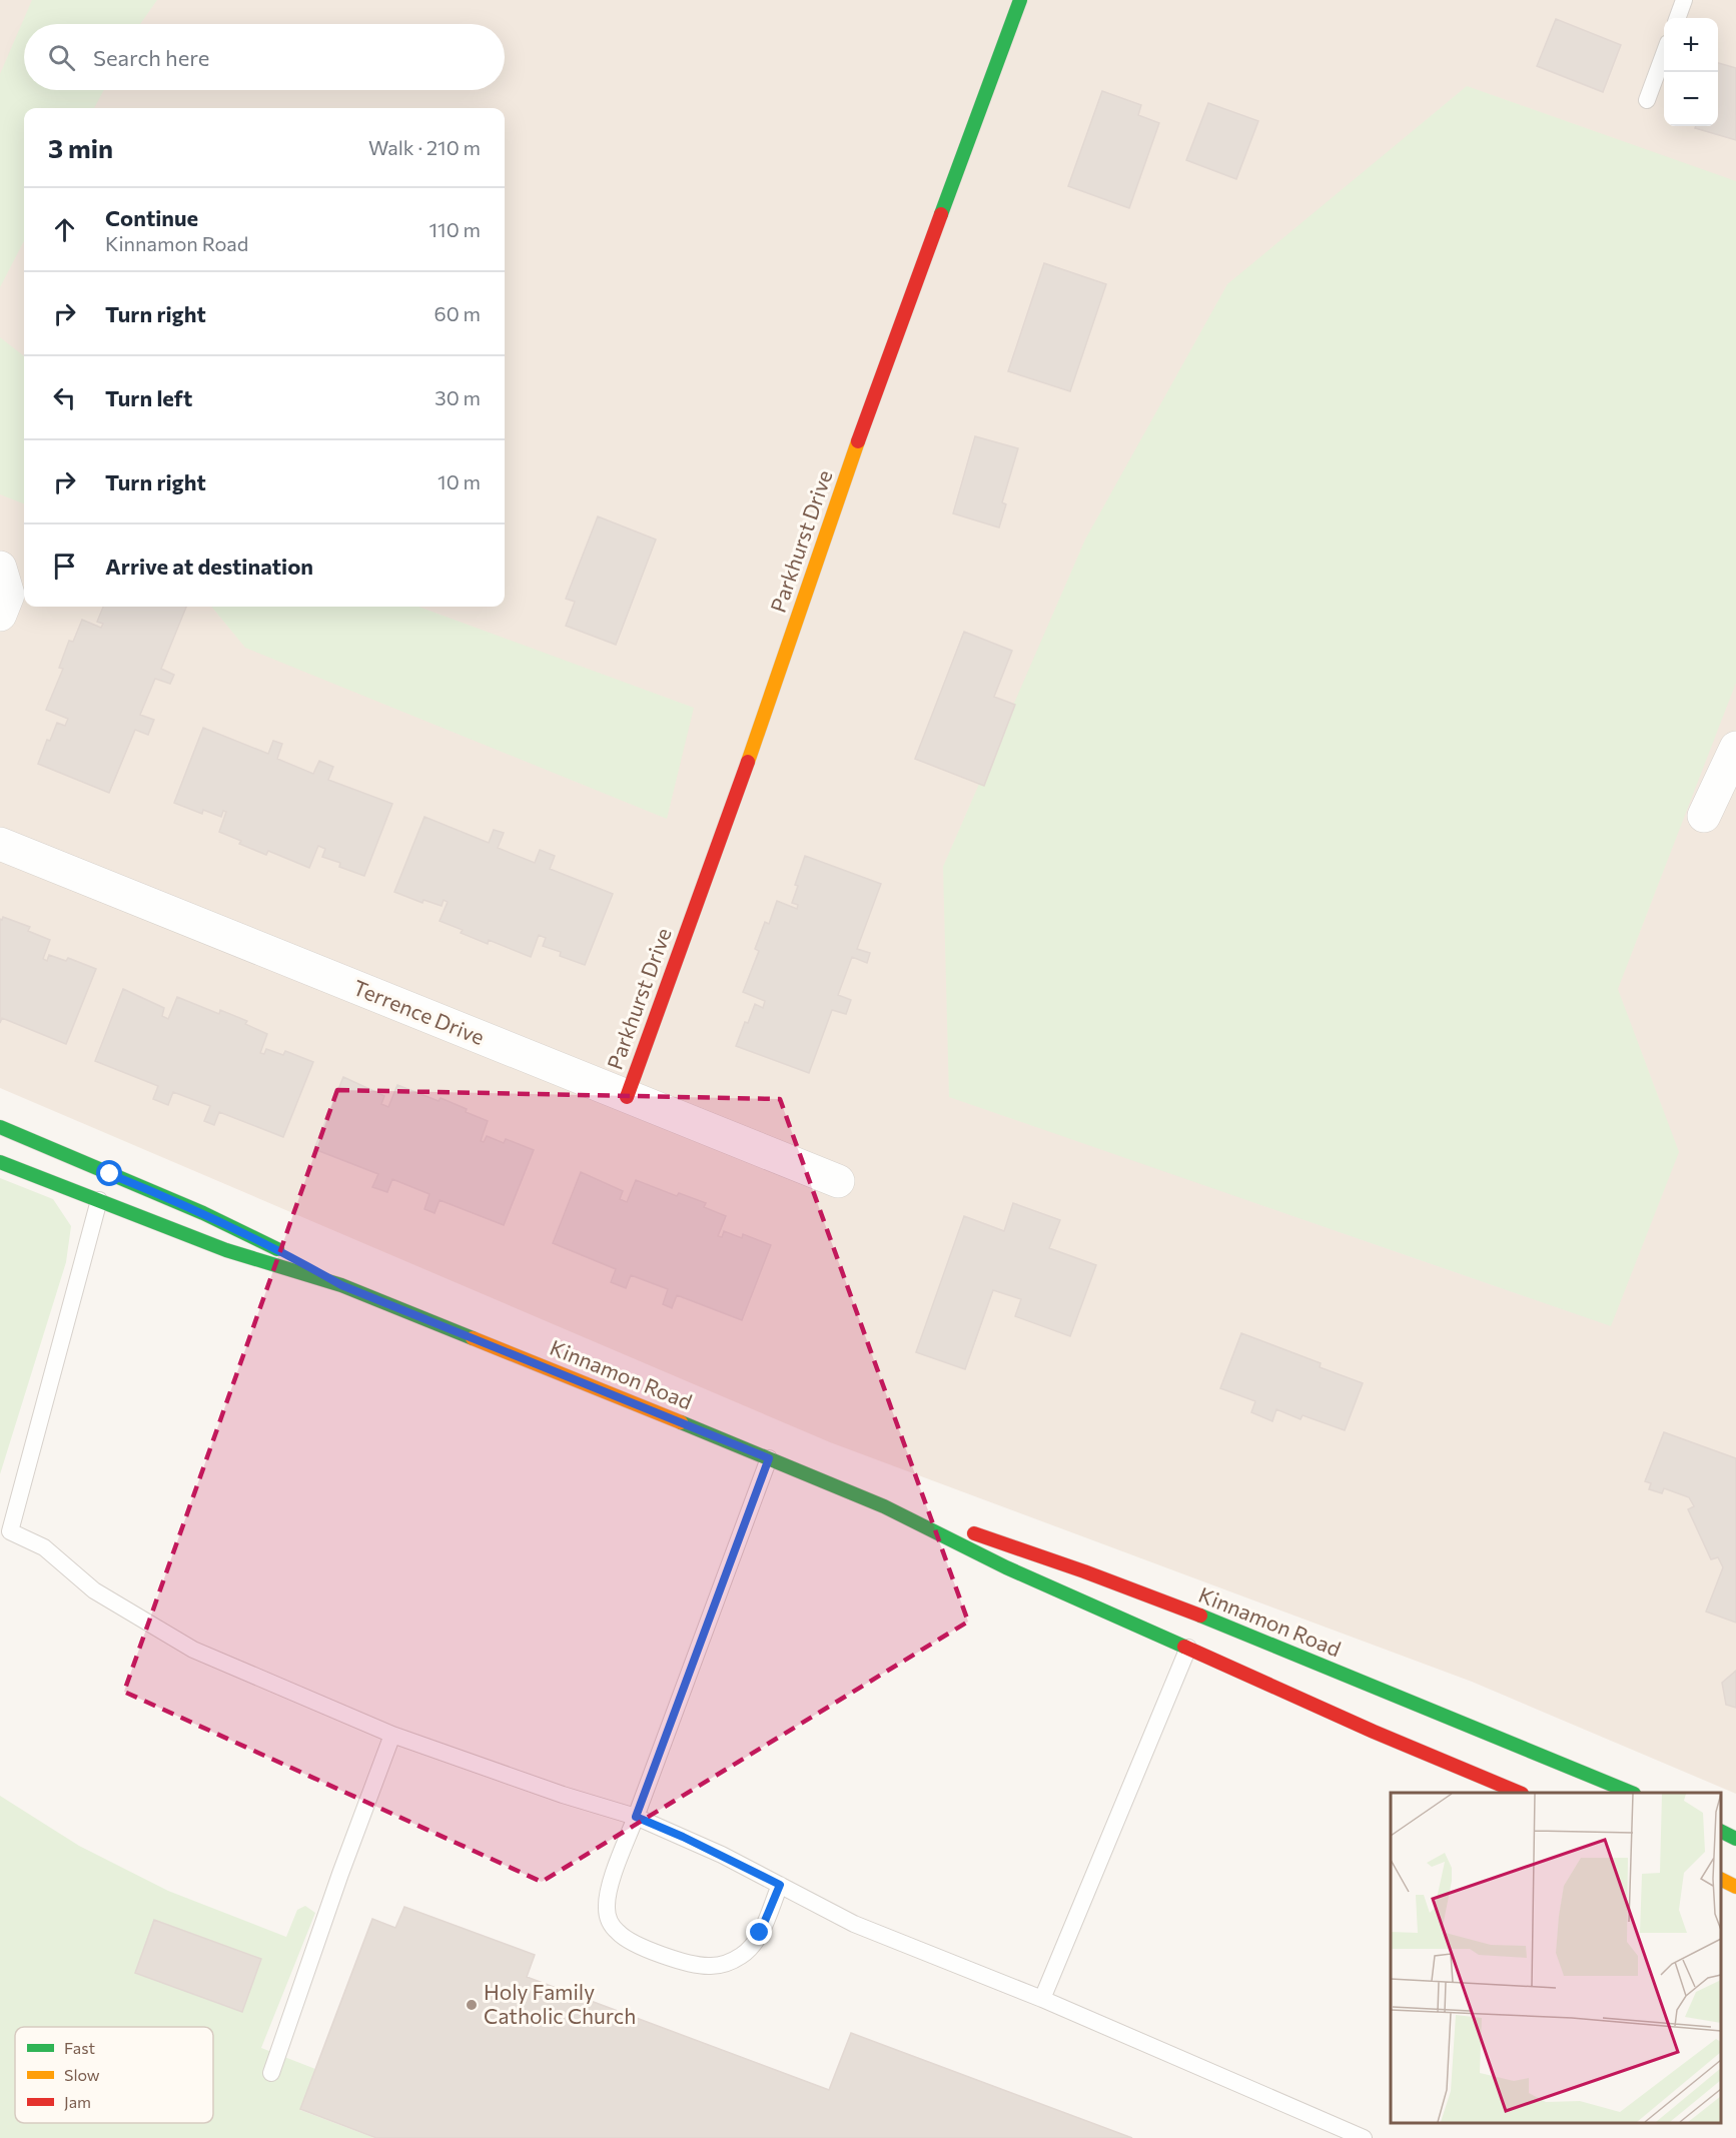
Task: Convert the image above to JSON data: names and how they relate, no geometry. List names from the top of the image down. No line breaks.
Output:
{"streets":{"main road":["Parkhurst Drive","Kinnamon Road"],"street":["Terrence Drive"]},"crossings":[["Parkhurst Drive","Terrence Drive"]],"places":["Holy Family Catholic Church"],"legend":["Fast","Slow","Jam"],"page":{"map_buttons":["+","−"],"search":"Search here","heading":["3 min","Walk · 210 m"],"list":[["Continue","Kinnamon Road","110 m"],["Turn right","60 m"],["Turn left","30 m"],["Turn right","10 m"],"Arrive at destination"]}}
